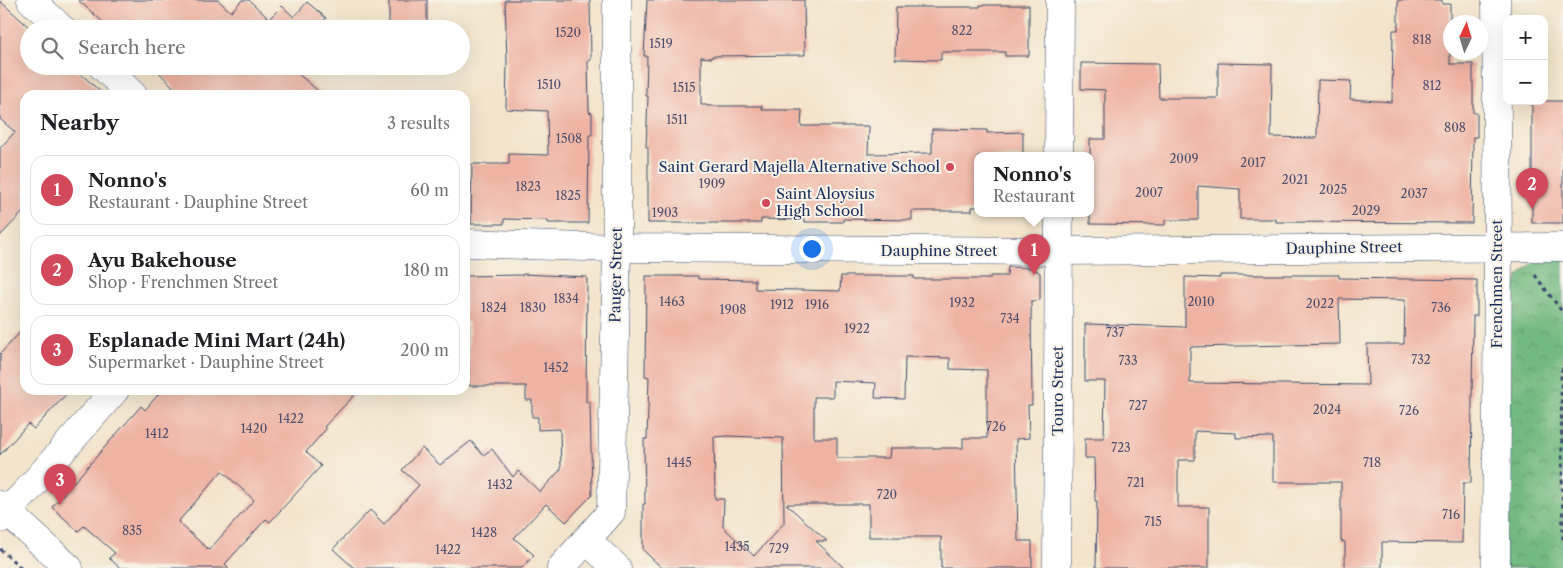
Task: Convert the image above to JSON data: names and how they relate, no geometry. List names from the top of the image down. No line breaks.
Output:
{"streets":{"street":["Dauphine Street","Pauger Street","Frenchmen Street","Touro Street"]},"crossings":[["Dauphine Street","Pauger Street"],["Dauphine Street","Frenchmen Street"],["Dauphine Street","Touro Street"]],"places":["Saint Gerard Majella Alternative School","Saint Aloysius High School"],"house_numbers":["822","1520","818","1519","1510","812","1515","1511","808","1508","2009","2017","2021","1909","1823","2025","2007","2037","1825","2029","1903","1834","1463","2010","1932","2022","1912","1916","1824","1830","736","1908","734","1922","737","732","733","1452","727","2024","726","1422","726","1420","1412","723","1445","718","721","1432","720","716","715","835","1428","1435","729","1422"],"north":"top","page":{"map_buttons":["+","−"],"search":"Search here","heading":["Nearby","3 results"],"popup":["Nonno's","Restaurant"],"list":[{"mark":"1","name":"Nonno's","note":"Restaurant · Dauphine Street","value":"60 m"},{"mark":"2","name":"Ayu Bakehouse","note":"Shop · Frenchmen Street","value":"180 m"},{"mark":"3","name":"Esplanade Mini Mart (24h)","note":"Supermarket · Dauphine Street","value":"200 m"}],"pins":["2","1","3"]}}
